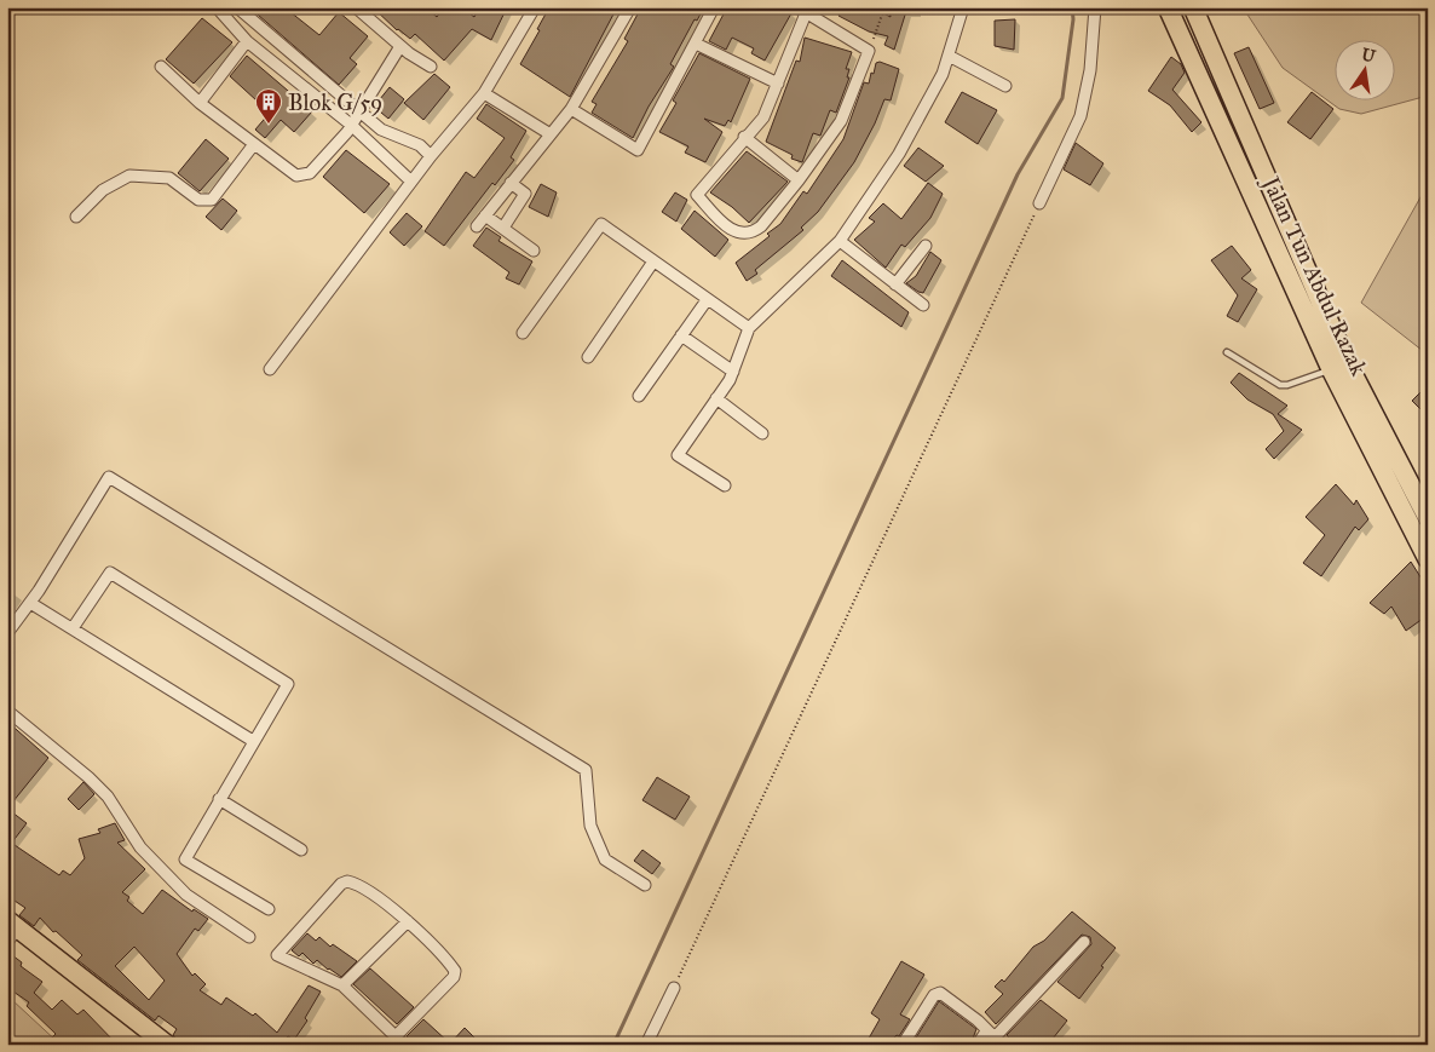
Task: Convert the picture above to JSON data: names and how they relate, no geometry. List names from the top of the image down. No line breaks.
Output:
{"streets":{"main road":["Jalan Tun Abdul Razak"]},"places":{"building":["Blok G/59"]},"north":"top"}
